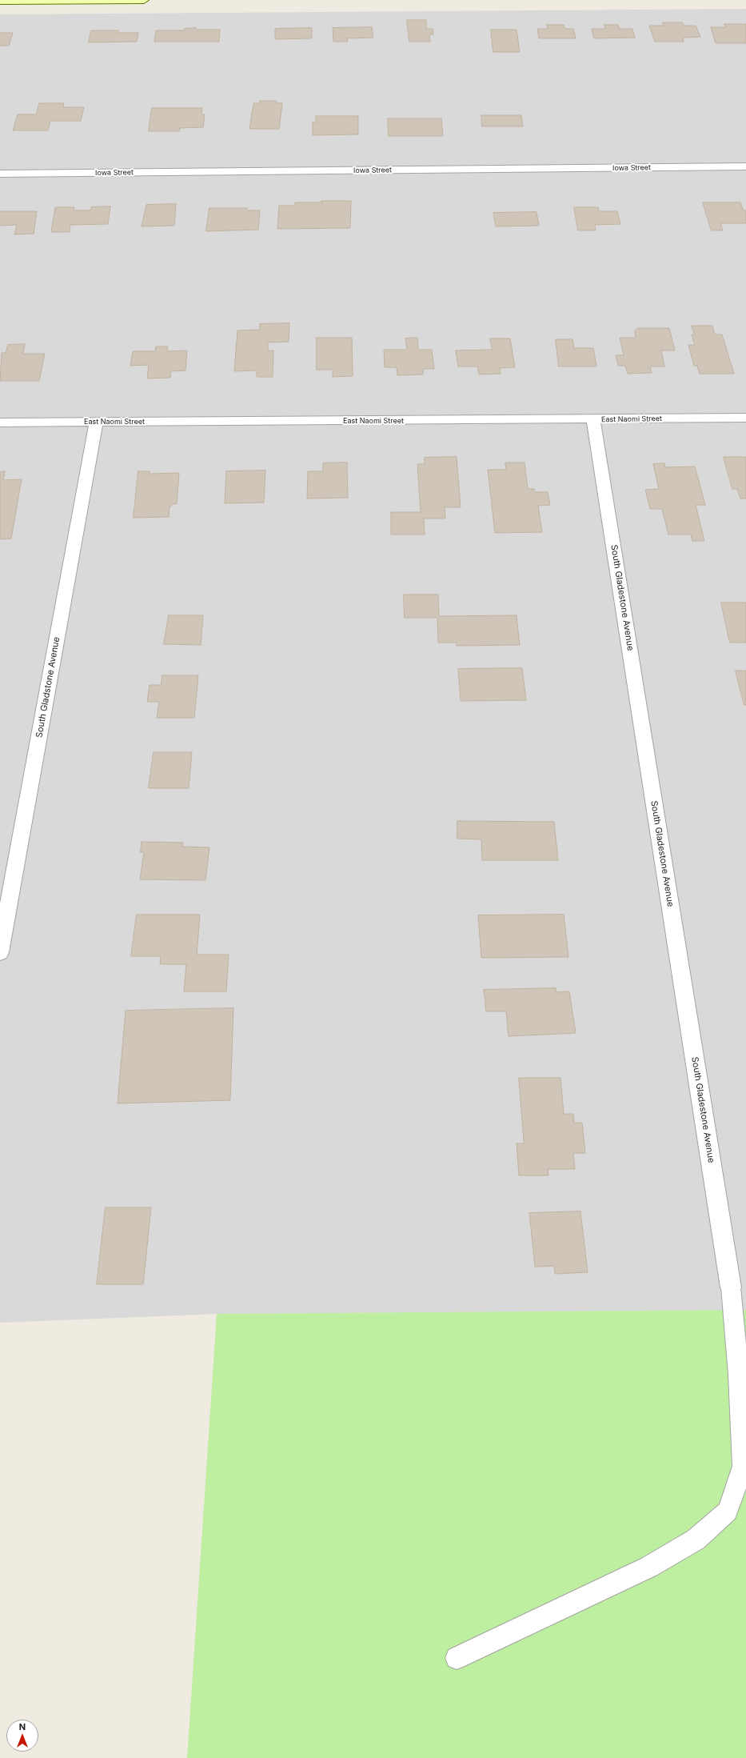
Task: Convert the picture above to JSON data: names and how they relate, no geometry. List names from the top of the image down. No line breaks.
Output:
{"streets":{"street":["Iowa Street","East Naomi Street","South Gladestone Avenue","South Gladstone Avenue"]},"crossings":[["East Naomi Street","South Gladestone Avenue"],["East Naomi Street","South Gladstone Avenue"]],"north":"top"}
